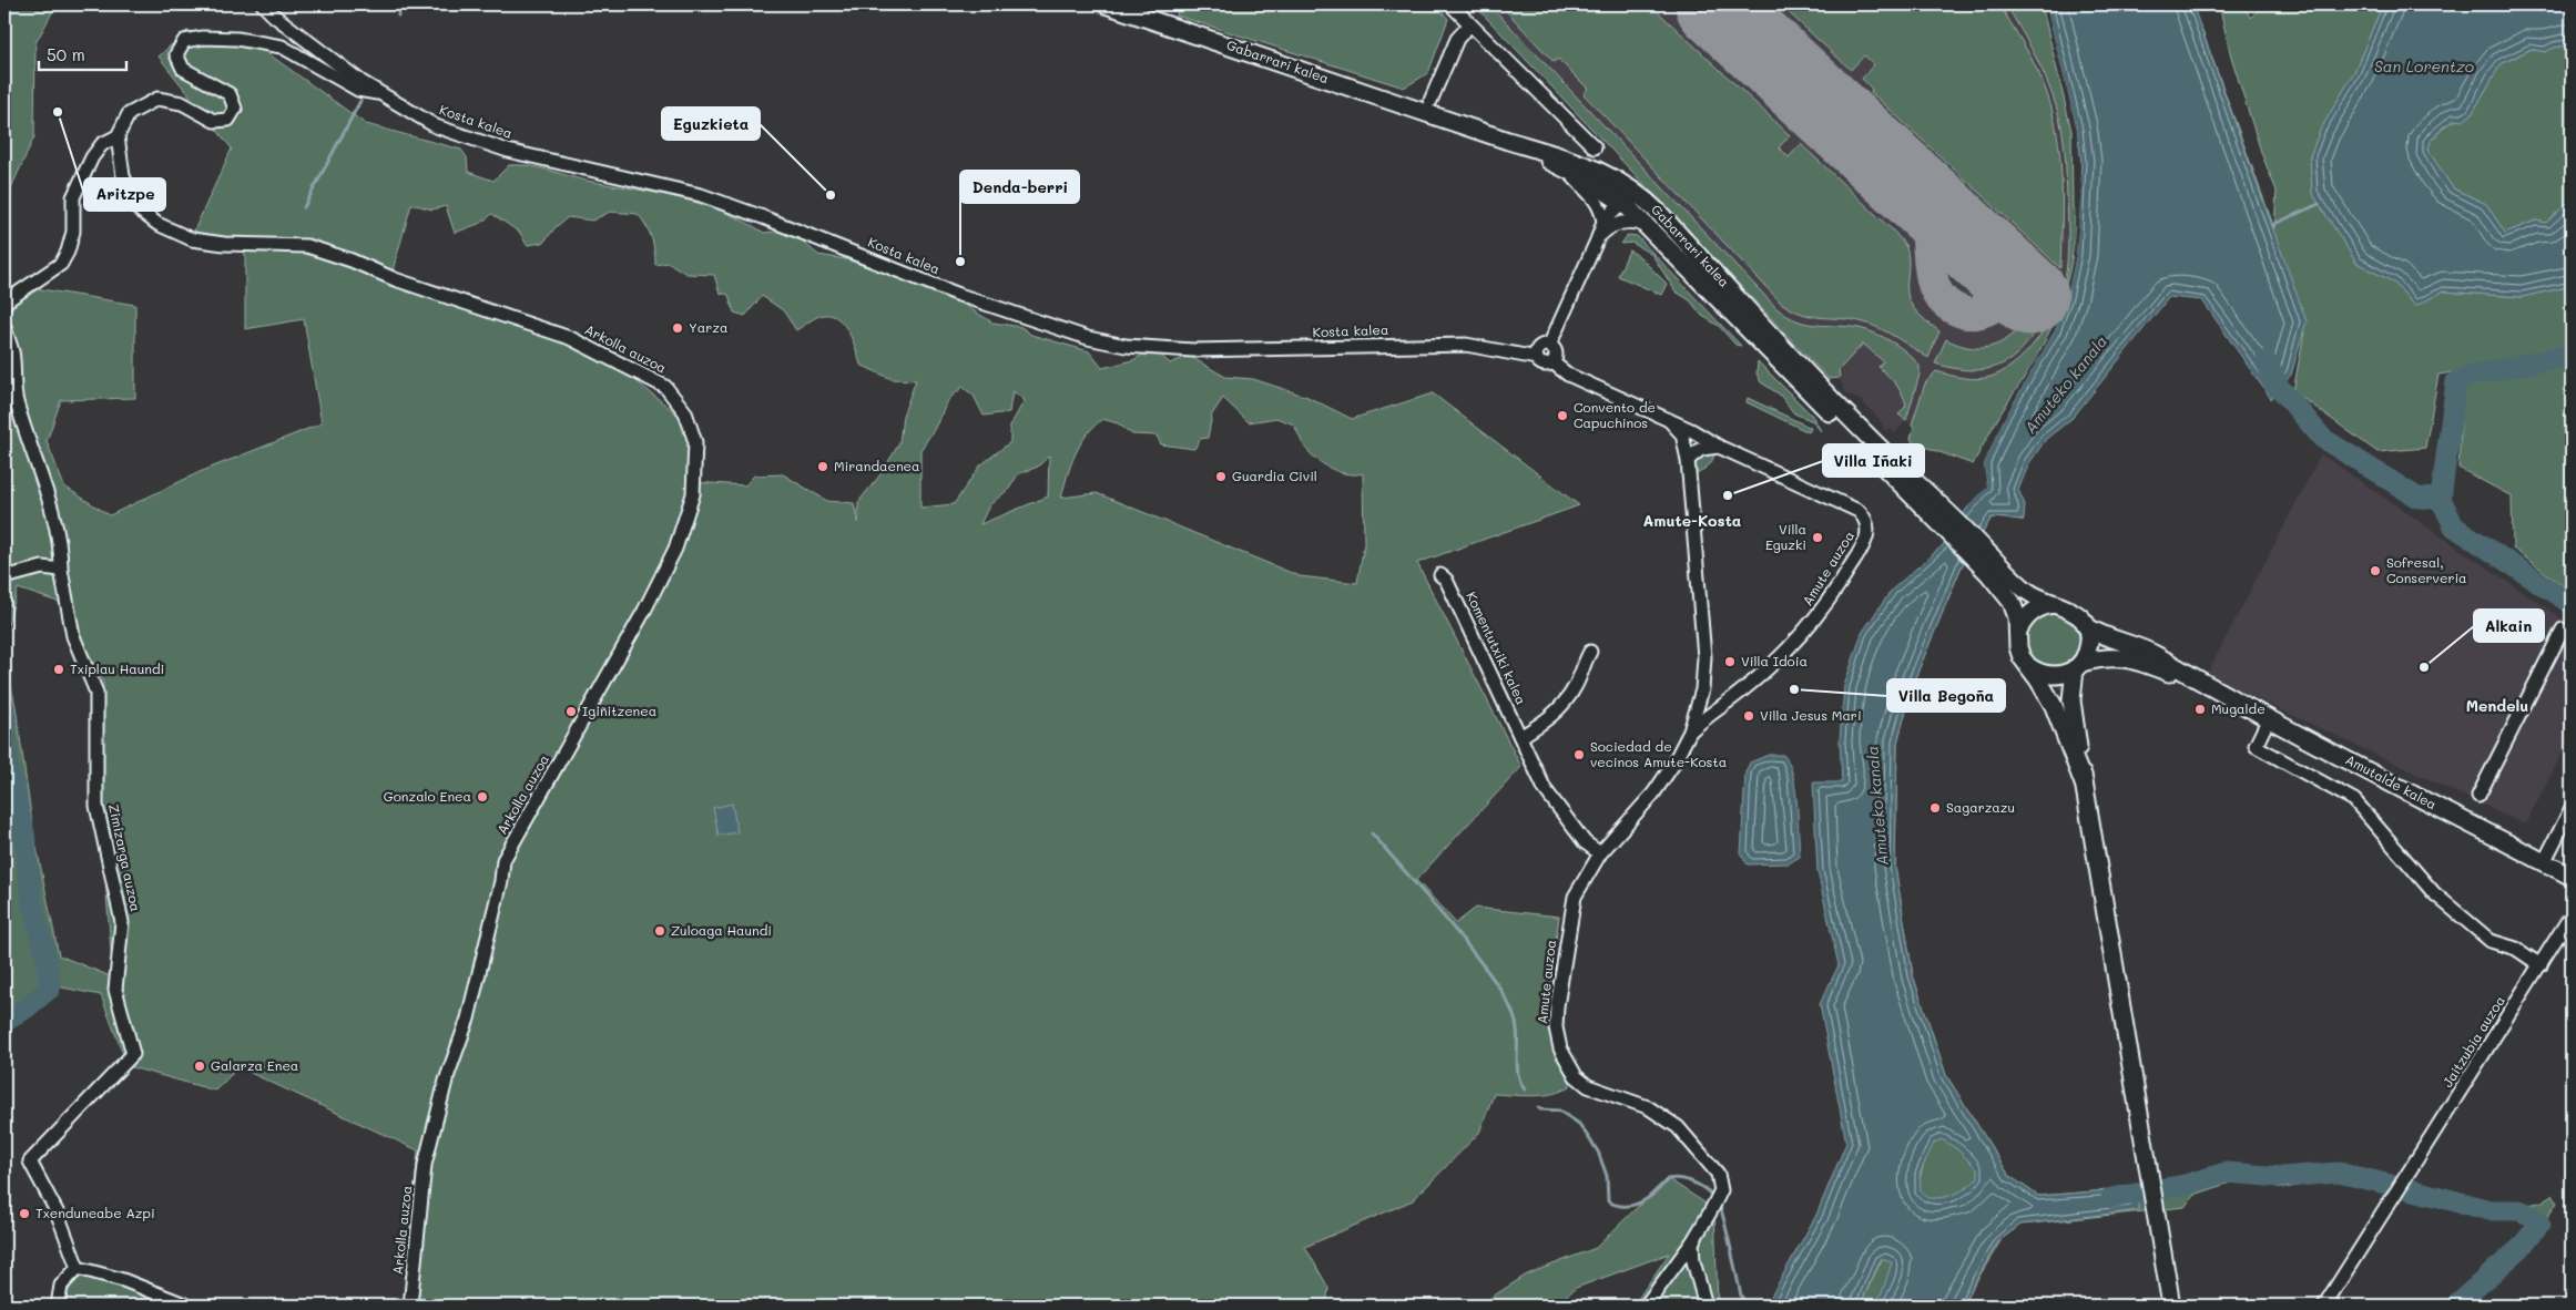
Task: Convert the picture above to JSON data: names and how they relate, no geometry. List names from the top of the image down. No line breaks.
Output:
{"streets":{"main road":["Gabarrari kalea","Amutalde kalea"],"street":["Kosta kalea","Arkolla auzoa","Amute auzoa","Komentutxiki kalea","Zimizarga auzoa","Jaitzubia auzoa"]},"crossings":[["Kosta kalea","Amute auzoa"],["Amute auzoa","Komentutxiki kalea"]],"districts":["Amute-Kosta","Mendelu"],"water":["San Lorentzo","Amuteko kanala"],"places":["Aritzpe","Eguzkieta","Denda-berri","Yarza","Convento de Capuchinos","Mirandaenea","Guardia Civil","Villa Iñaki","Villa Eguzki","Sofresal, Conserveria","Villa Idoia","Alkain","Txiplau Haundi","Villa Begoña","Mugalde","Igiñitzenea","Villa Jesus Mari","Sociedad de vecinos Amute-Kosta","Gonzalo Enea","Sagarzazu","Zuloaga Haundi","Galarza Enea","Txenduneabe Azpi"],"scale_bar":"50 m"}
